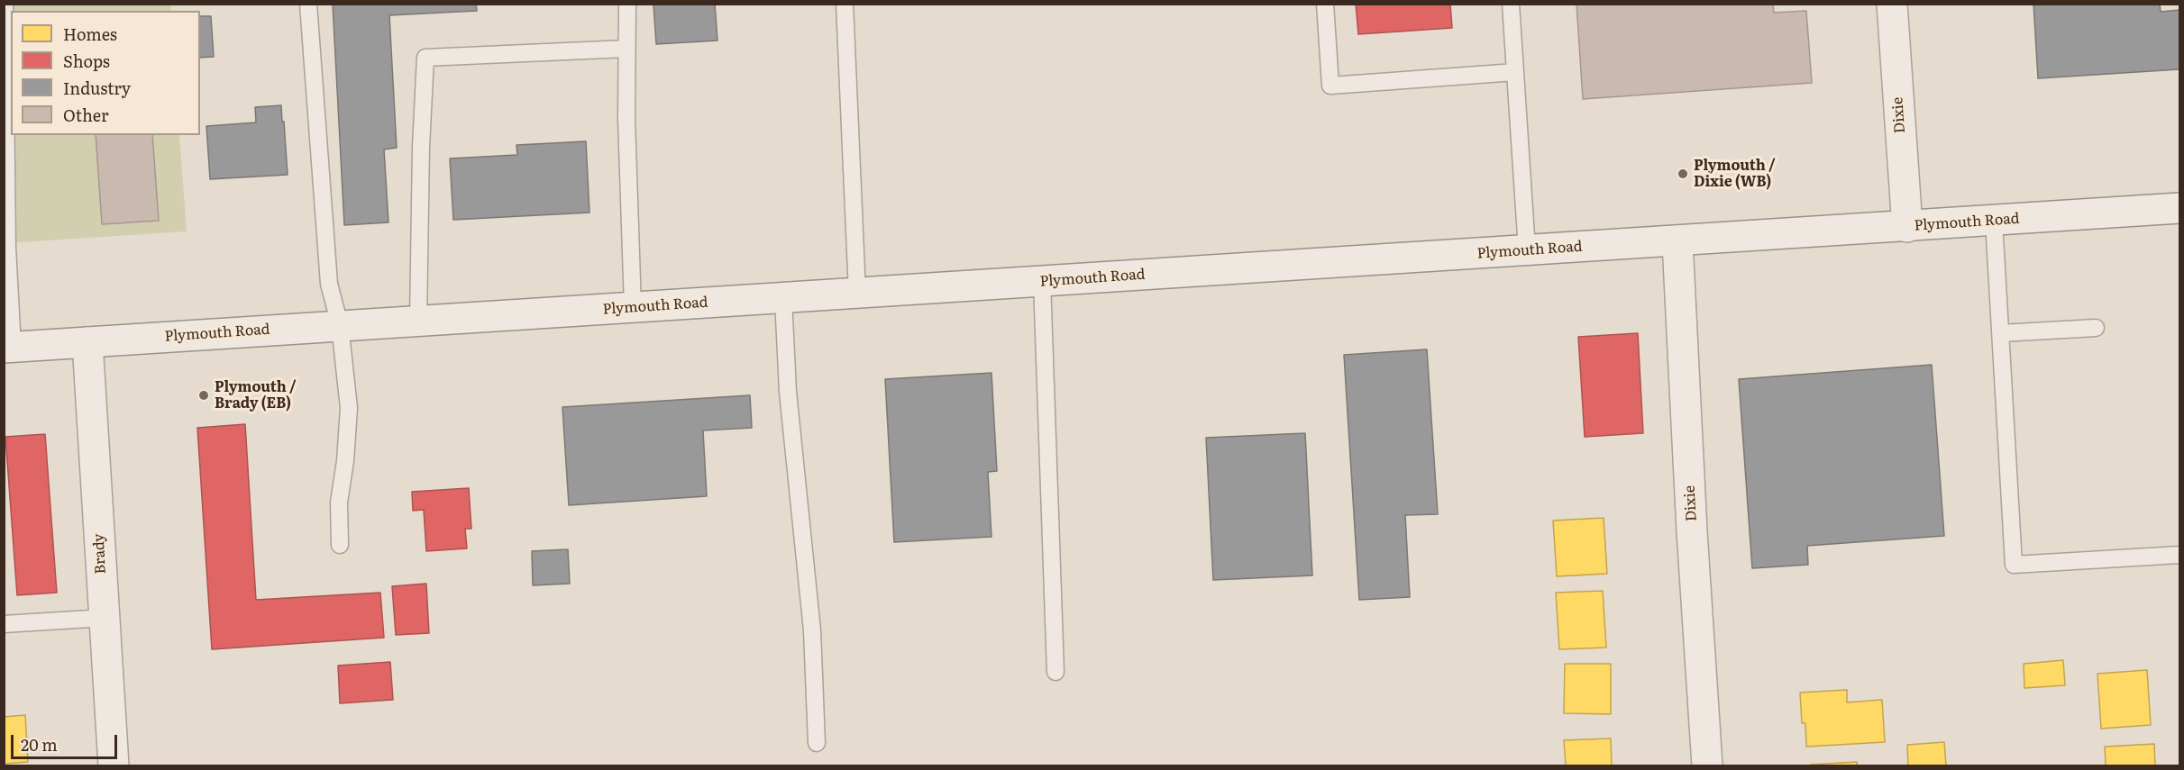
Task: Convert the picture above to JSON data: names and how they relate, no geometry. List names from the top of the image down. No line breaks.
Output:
{"streets":{"main road":["Dixie","Plymouth Road","Brady"]},"crossings":[["Dixie","Plymouth Road"],["Plymouth Road","Brady"]],"places":["Plymouth / Dixie (WB)","Plymouth / Brady (EB)"],"legend":["Homes","Shops","Industry","Other"],"scale_bar":"20 m"}
